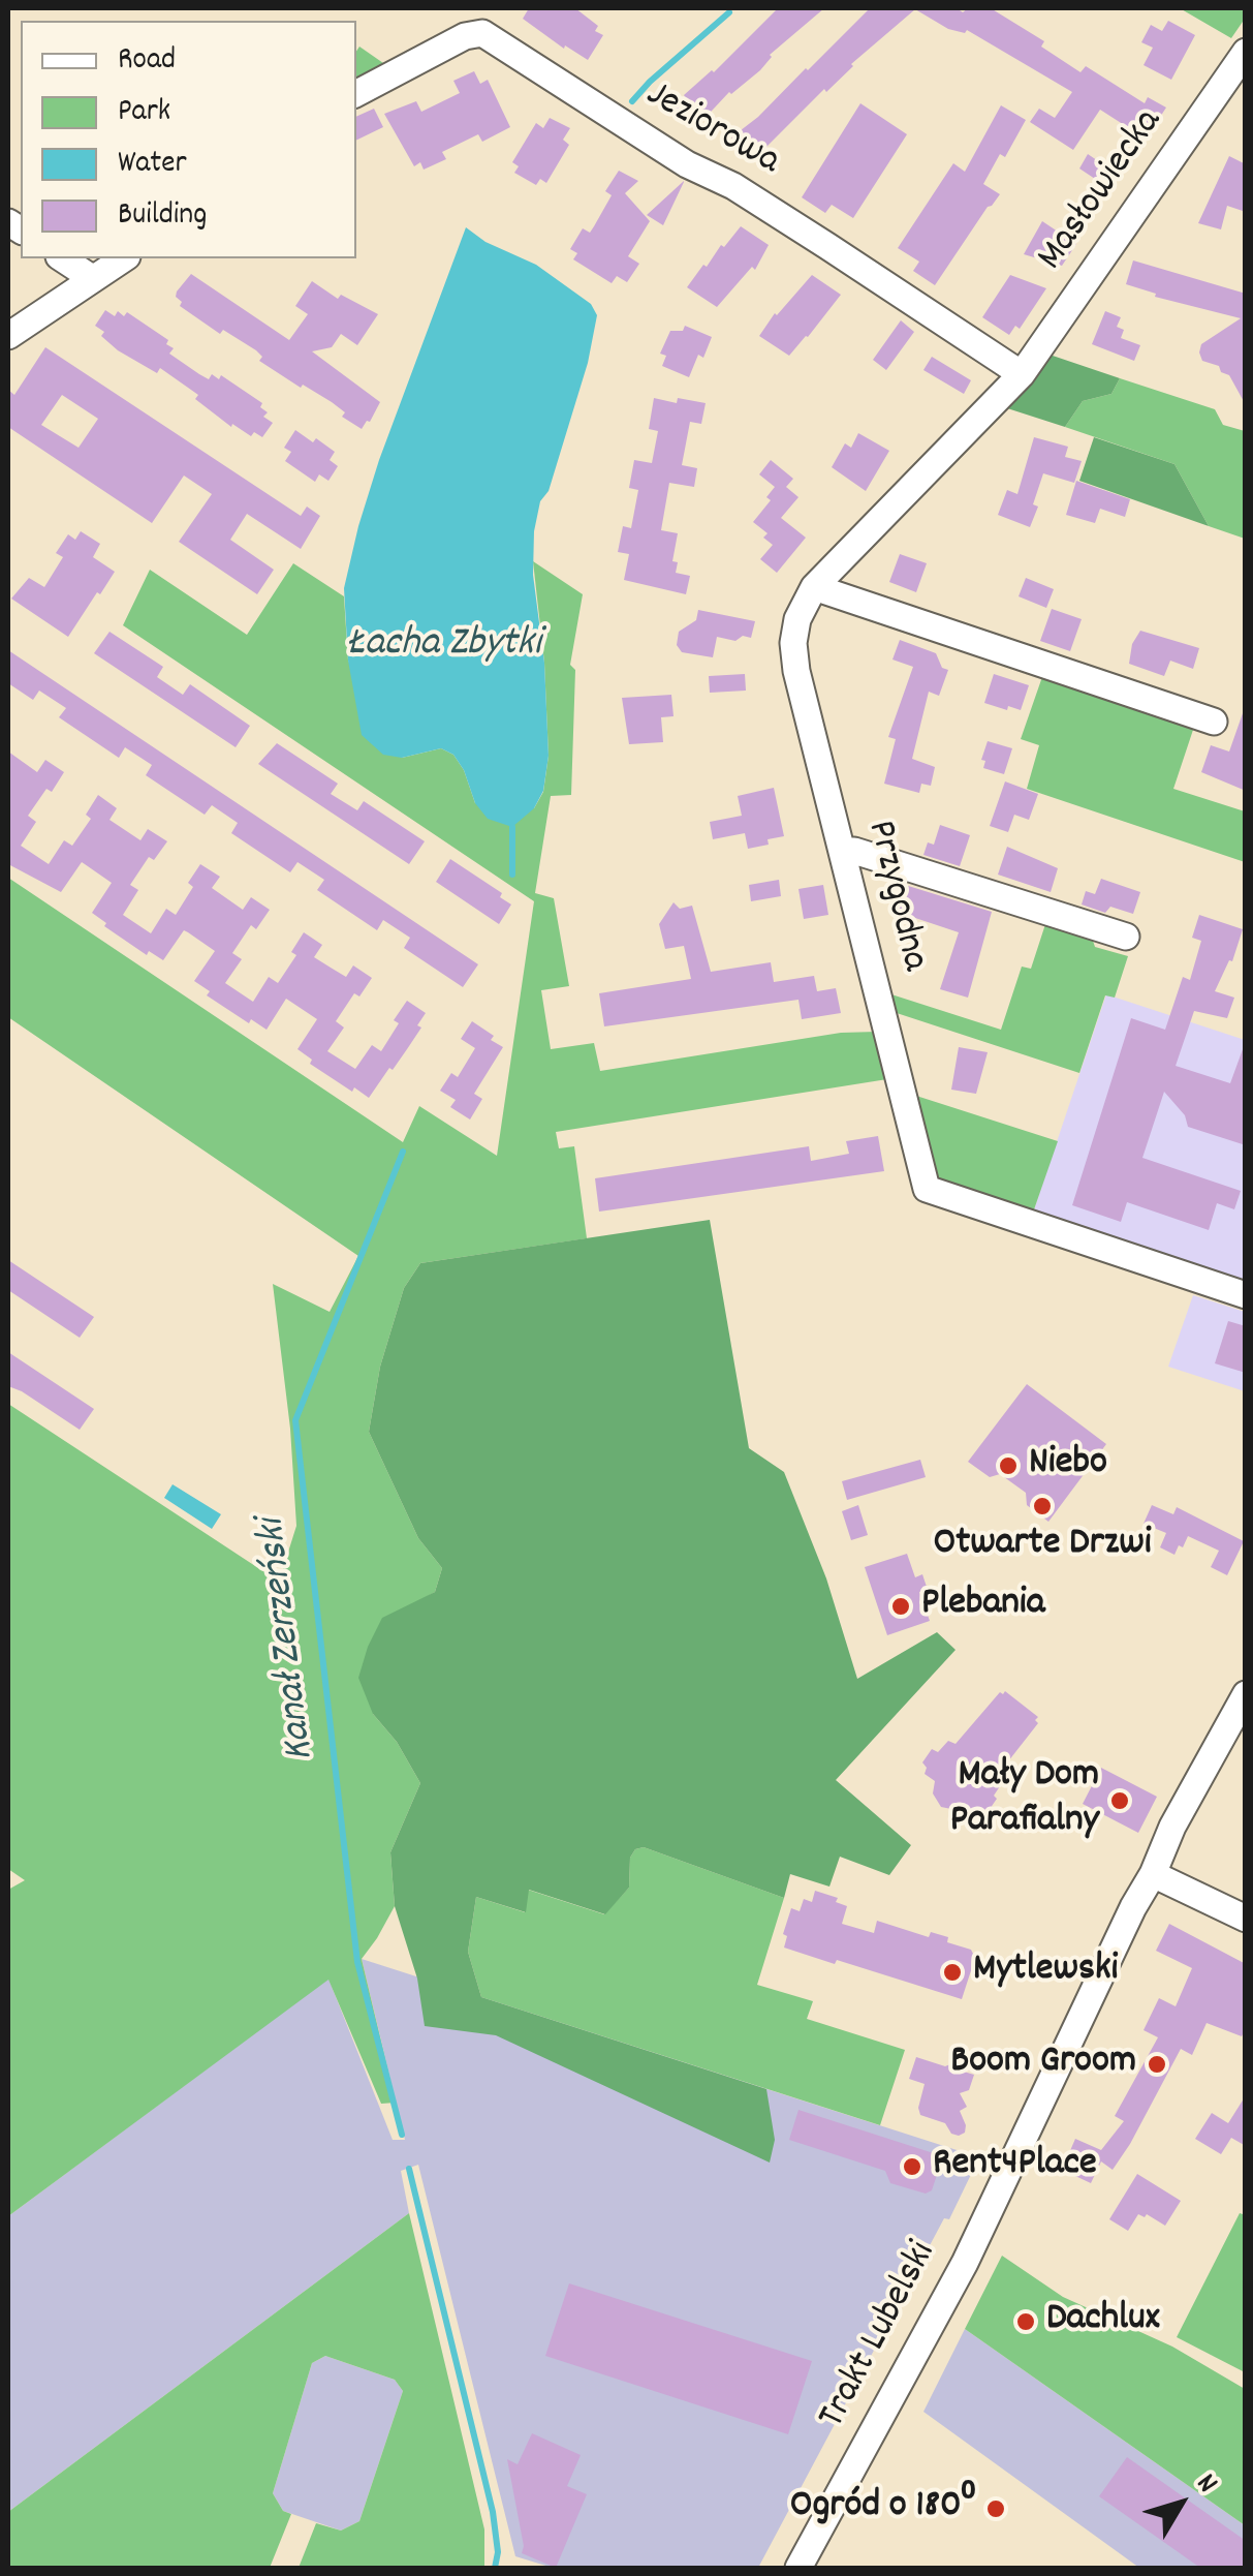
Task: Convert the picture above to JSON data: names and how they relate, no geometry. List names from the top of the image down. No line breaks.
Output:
{"streets":{"street":["Jeziorowa","Masłowiecka","Przygodna","Trakt Lubelski"]},"crossings":[["Jeziorowa","Masłowiecka"],["Jeziorowa","Przygodna"],["Masłowiecka","Przygodna"]],"water":["Łacha Zbytki","Kanał Zerzeński"],"places":["Niebo","Otwarte Drzwi","Plebania","Mały Dom Parafialny","Mytlewski","Boom Groom","Rent4Place","Dachlux","Ogród o 180⁰"],"legend":["Road","Park","Water","Building"],"north":"top right"}
